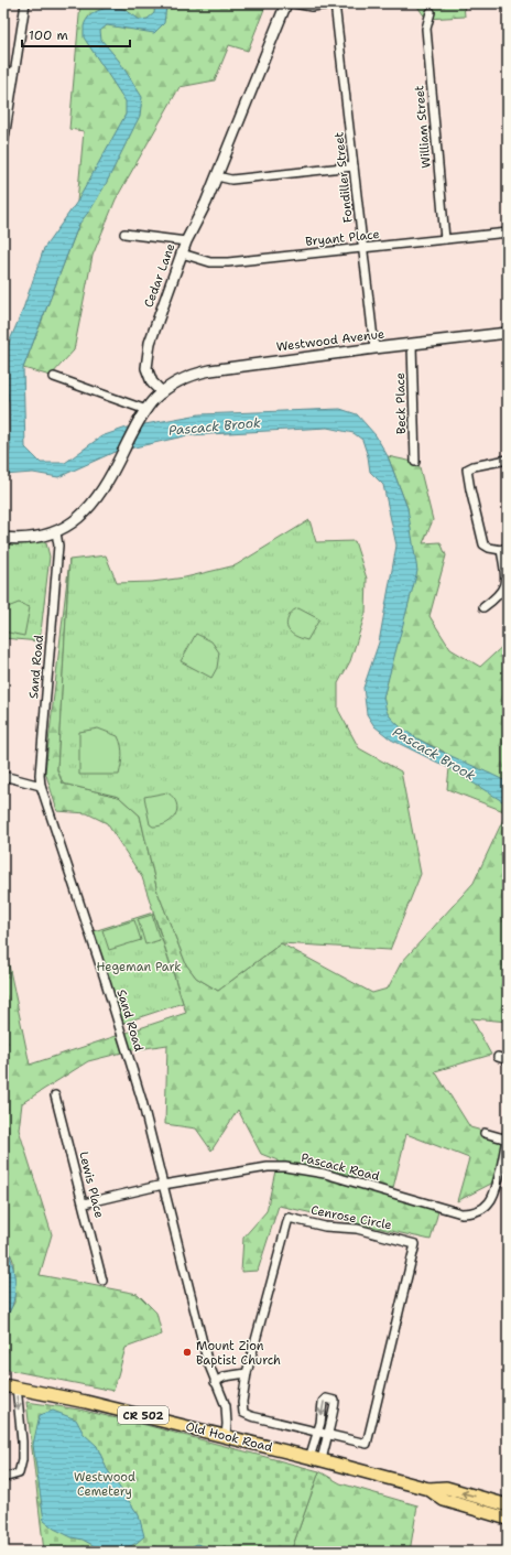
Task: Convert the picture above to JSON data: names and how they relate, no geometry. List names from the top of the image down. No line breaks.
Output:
{"streets":{"main road":["CR 502","Old Hook Road"],"street":["William Street","Fondiller Street","Bryant Place","Cedar Lane","Westwood Avenue","Beck Place","Sand Road","Pascack Road","Lewis Place","Cenrose Circle"]},"crossings":[["William Street","Bryant Place"],["Fondiller Street","Bryant Place"],["Fondiller Street","Westwood Avenue"],["Bryant Place","Cedar Lane"],["Cedar Lane","Westwood Avenue"],["Westwood Avenue","Beck Place"],["Sand Road","Pascack Road"],["Sand Road","Old Hook Road"],["Pascack Road","Lewis Place"]],"water":["Pascack Brook"],"parks":["Hegeman Park","Westwood Cemetery"],"places":["Mount Zion Baptist Church"],"scale_bar":"100 m"}
